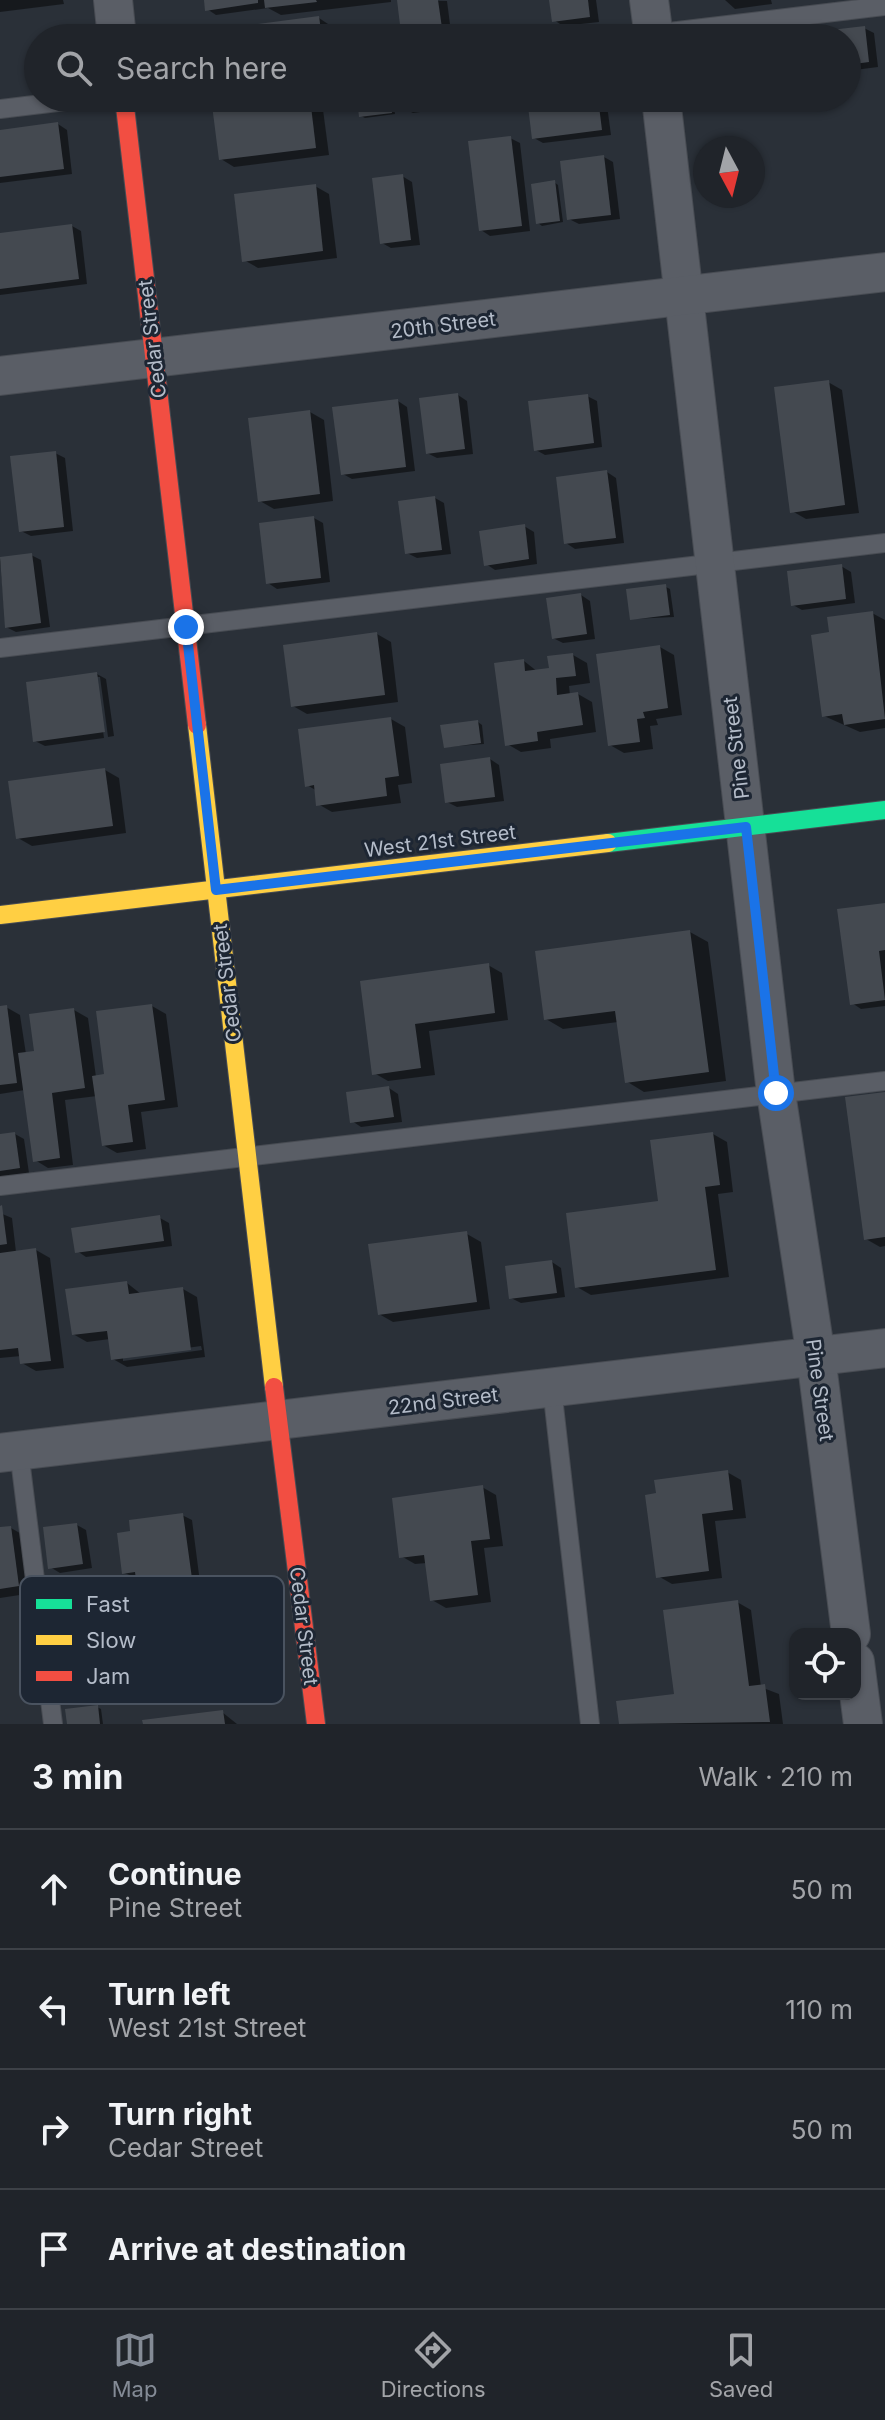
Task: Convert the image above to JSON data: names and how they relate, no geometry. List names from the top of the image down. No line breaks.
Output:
{"streets":{"street":["20th Street","Cedar Street","Pine Street","West 21st Street","22nd Street"]},"crossings":[["20th Street","Cedar Street"],["20th Street","Pine Street"],["Cedar Street","West 21st Street"],["Cedar Street","22nd Street"],["Pine Street","West 21st Street"],["Pine Street","22nd Street"]],"legend":["Fast","Slow","Jam"],"north":"bottom","page":{"search":"Search here","heading":["3 min","Walk · 210 m"],"list":[["Continue","Pine Street","50 m"],["Turn left","West 21st Street","110 m"],["Turn right","Cedar Street","50 m"],"Arrive at destination"],"nav":["Map","Directions","Saved"]}}
